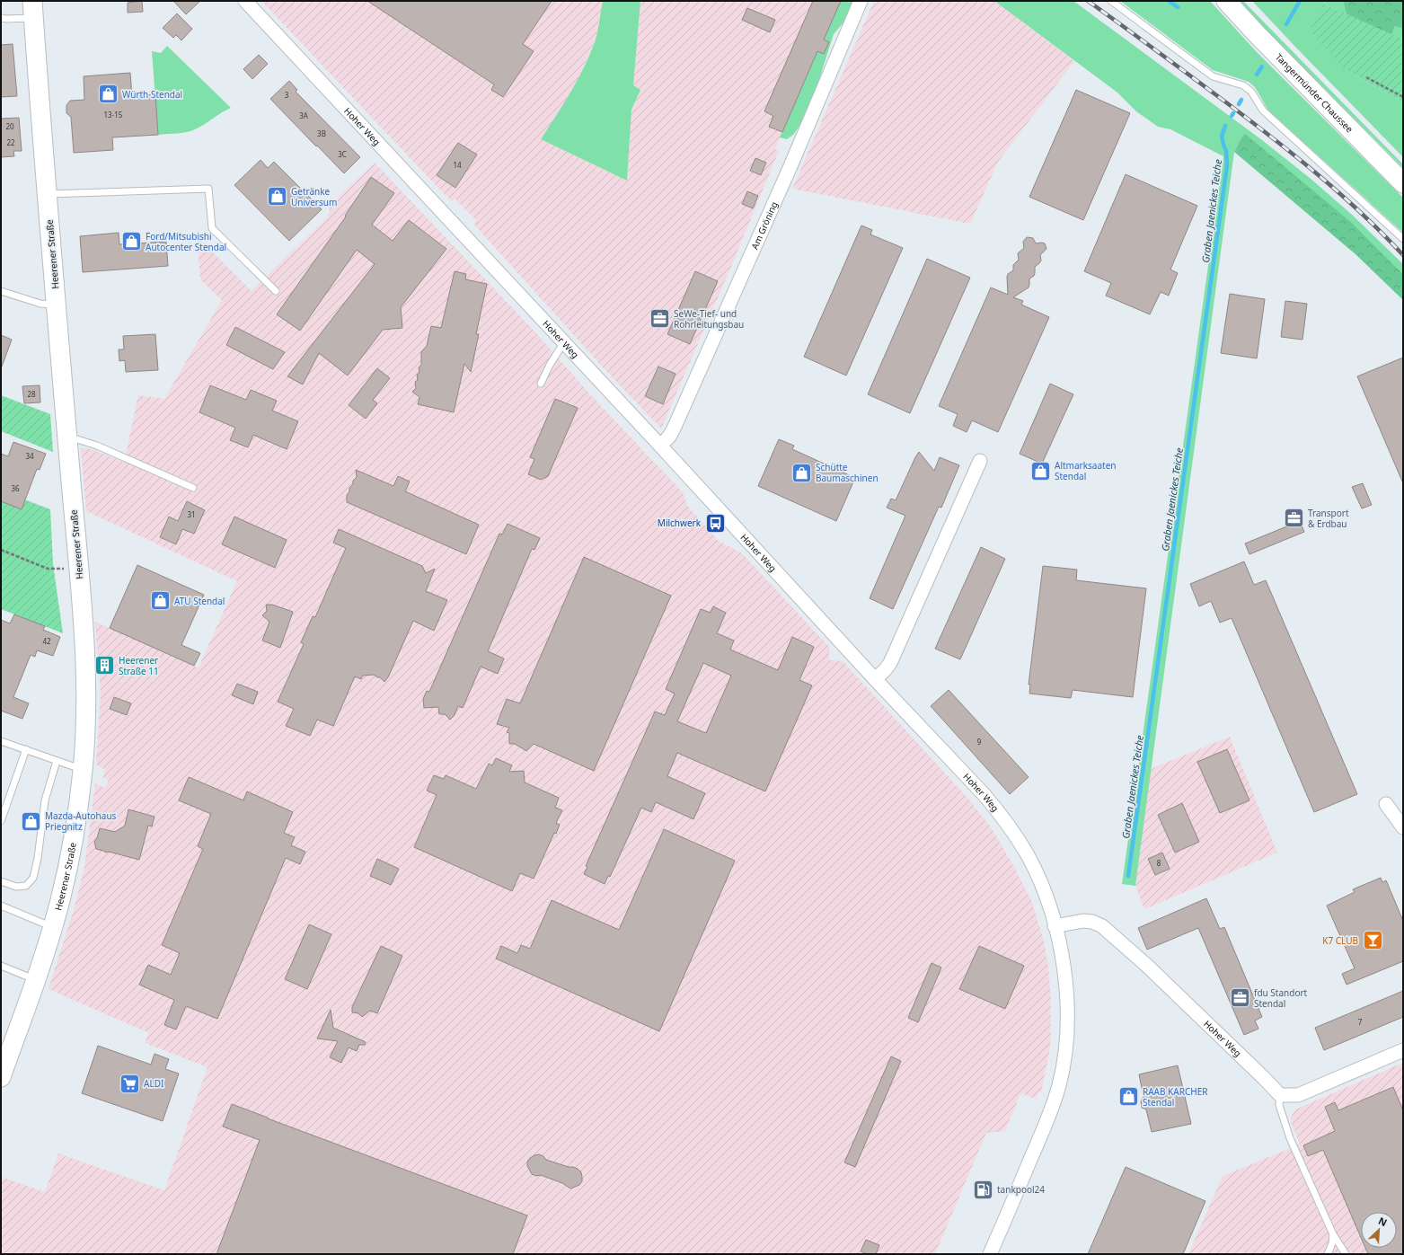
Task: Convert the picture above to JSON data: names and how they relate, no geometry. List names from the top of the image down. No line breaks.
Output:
{"streets":{"main road":["Tangermünder Chaussee","Heerener Straße"],"street":["Hoher Weg","Am Gröning"]},"crossings":[["Hoher Weg","Am Gröning"]],"water":["Graben Jaenickes Teiche"],"places":{"shop":["Würth Stendal","Getränke Universum","Ford/Mitsubishi Autocenter Stendal","Altmarksaaten Stendal","Schütte Baumaschinen","ATU Stendal","Mazda-Autohaus Priegnitz","RAAB KARCHER Stendal"],"office":["SeWe-Tief- und Rohrleitungsbau","Transport & Erdbau","fdu Standort Stendal"],"bus stop":["Milchwerk"],"building":["Heerener Straße 11"],"bar":["K7 CLUB"],"supermarket":["ALDI"],"fuel station":["tankpool24"]},"house_numbers":["3","13-15","3A","20","3B","22","3C","14","28","34","36","31","42","9","8","7"],"north":"top right"}
